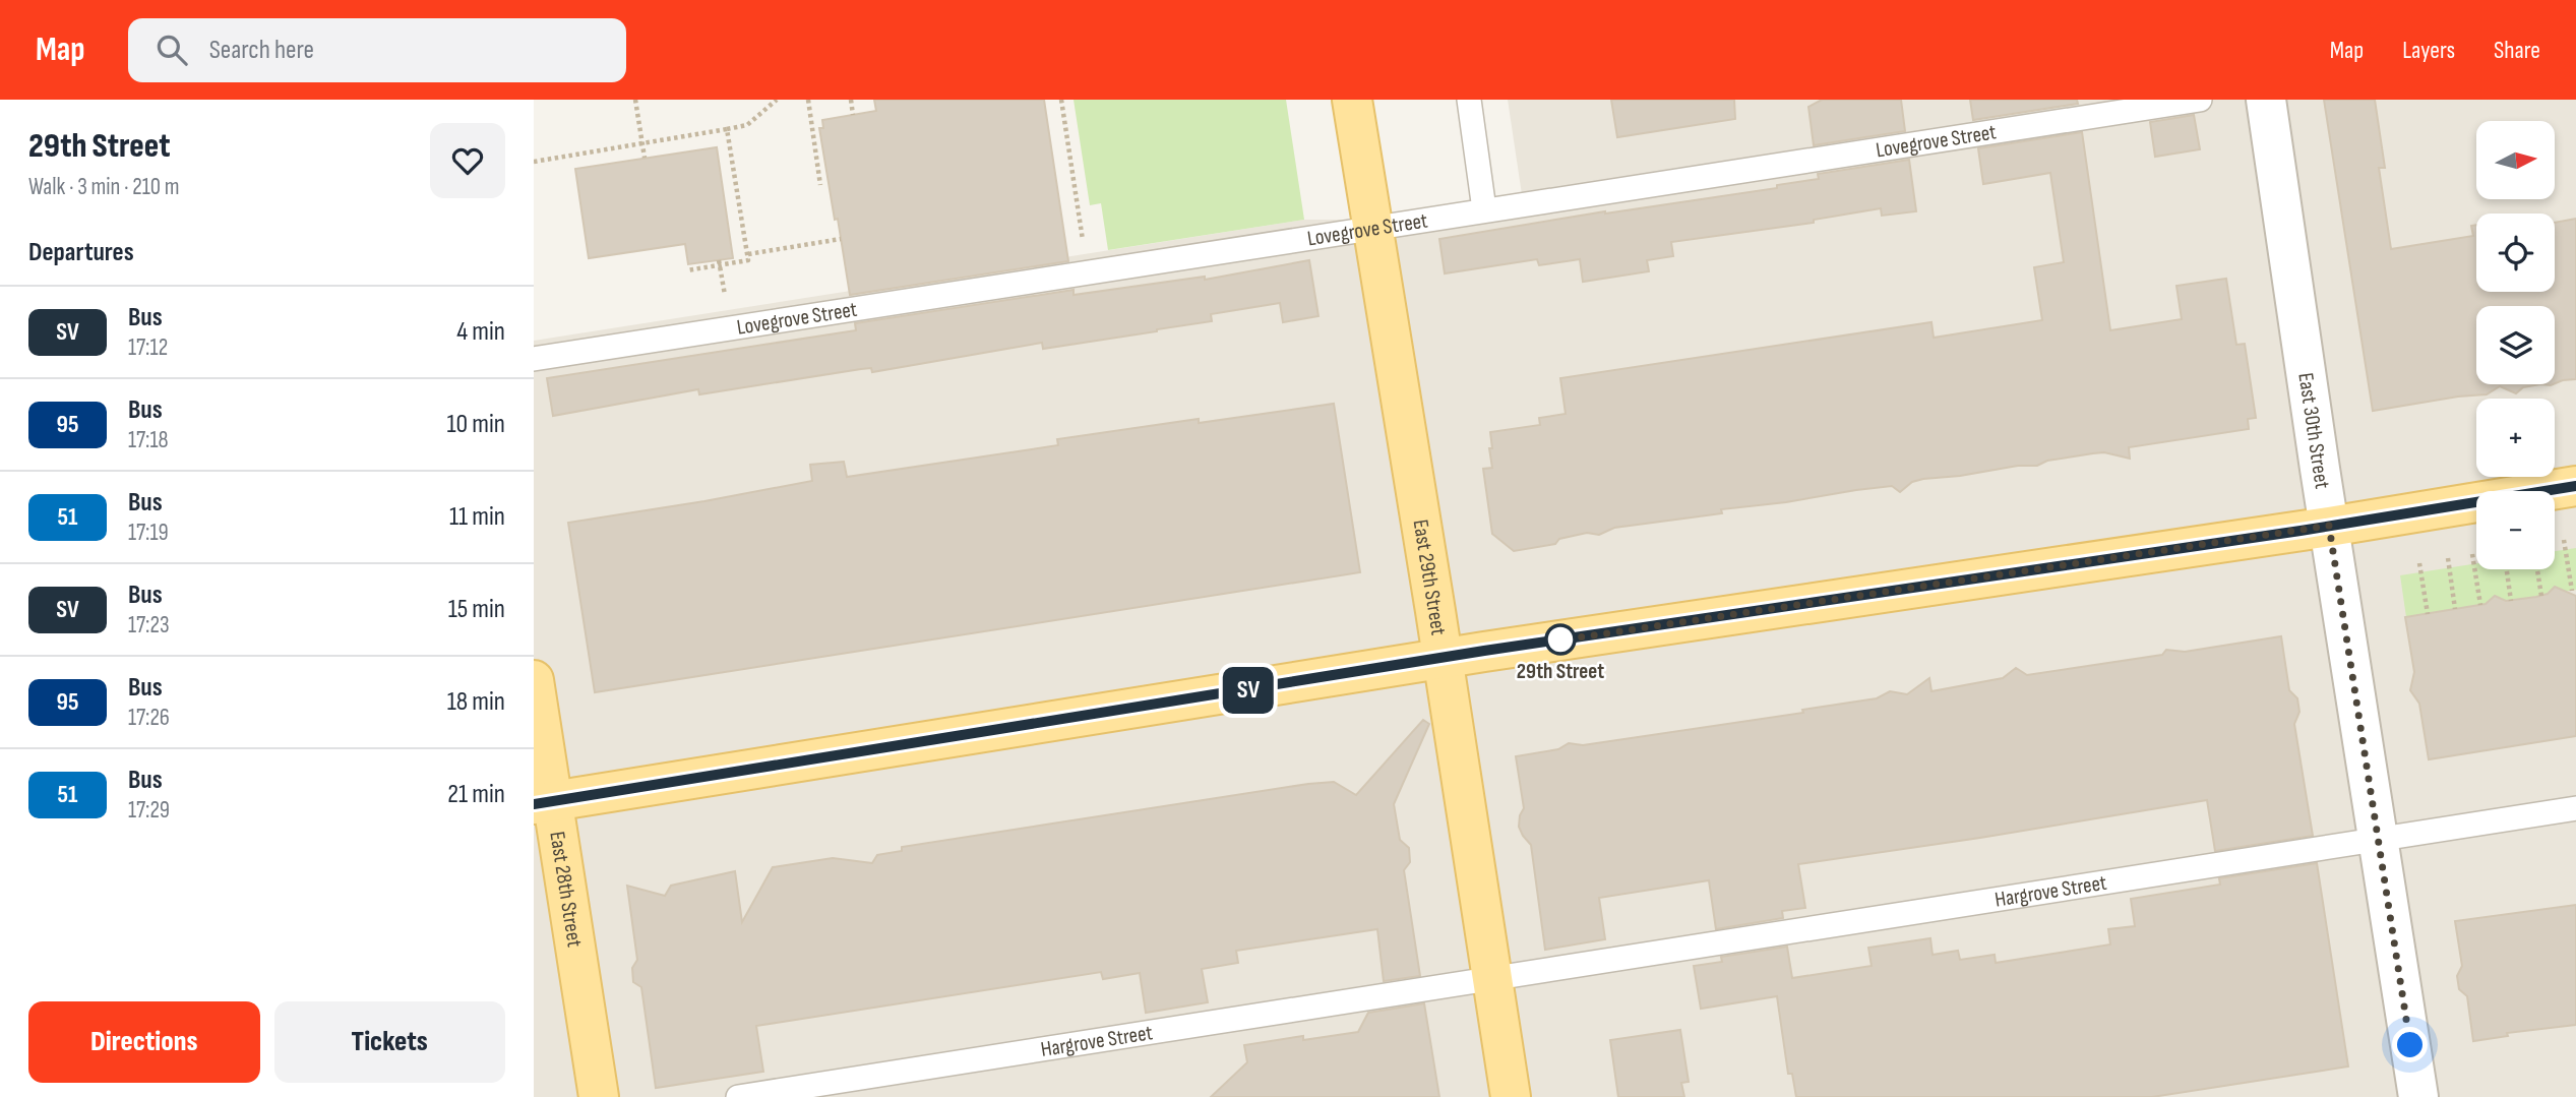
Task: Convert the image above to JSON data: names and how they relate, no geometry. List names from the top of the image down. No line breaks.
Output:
{"streets":{"main road":["East 29th Street","East 28th Street"],"street":["East 30th Street"],"lane":["Lovegrove Street","Hargrove Street"]},"crossings":[["Lovegrove Street","East 29th Street"],["East 30th Street","Hargrove Street"],["East 29th Street","Hargrove Street"]],"places":["29th Street"],"lines":["bus line SV"],"north":"right","page":{"header":"Map","search":"Search here","nav":["Map","Layers","Share"],"heading":[["29th Street","Walk · 3 min · 210 m"],"Departures"],"on_map":"SV","map_buttons":["+","−"],"list":[{"mark":"SV","name":"Bus","note":"17:12","value":"4 min"},{"mark":"95","name":"Bus","note":"17:18","value":"10 min"},{"mark":"51","name":"Bus","note":"17:19","value":"11 min"},{"mark":"SV","name":"Bus","note":"17:23","value":"15 min"},{"mark":"95","name":"Bus","note":"17:26","value":"18 min"},{"mark":"51","name":"Bus","note":"17:29","value":"21 min"}],"buttons":["Directions","Tickets"]}}
